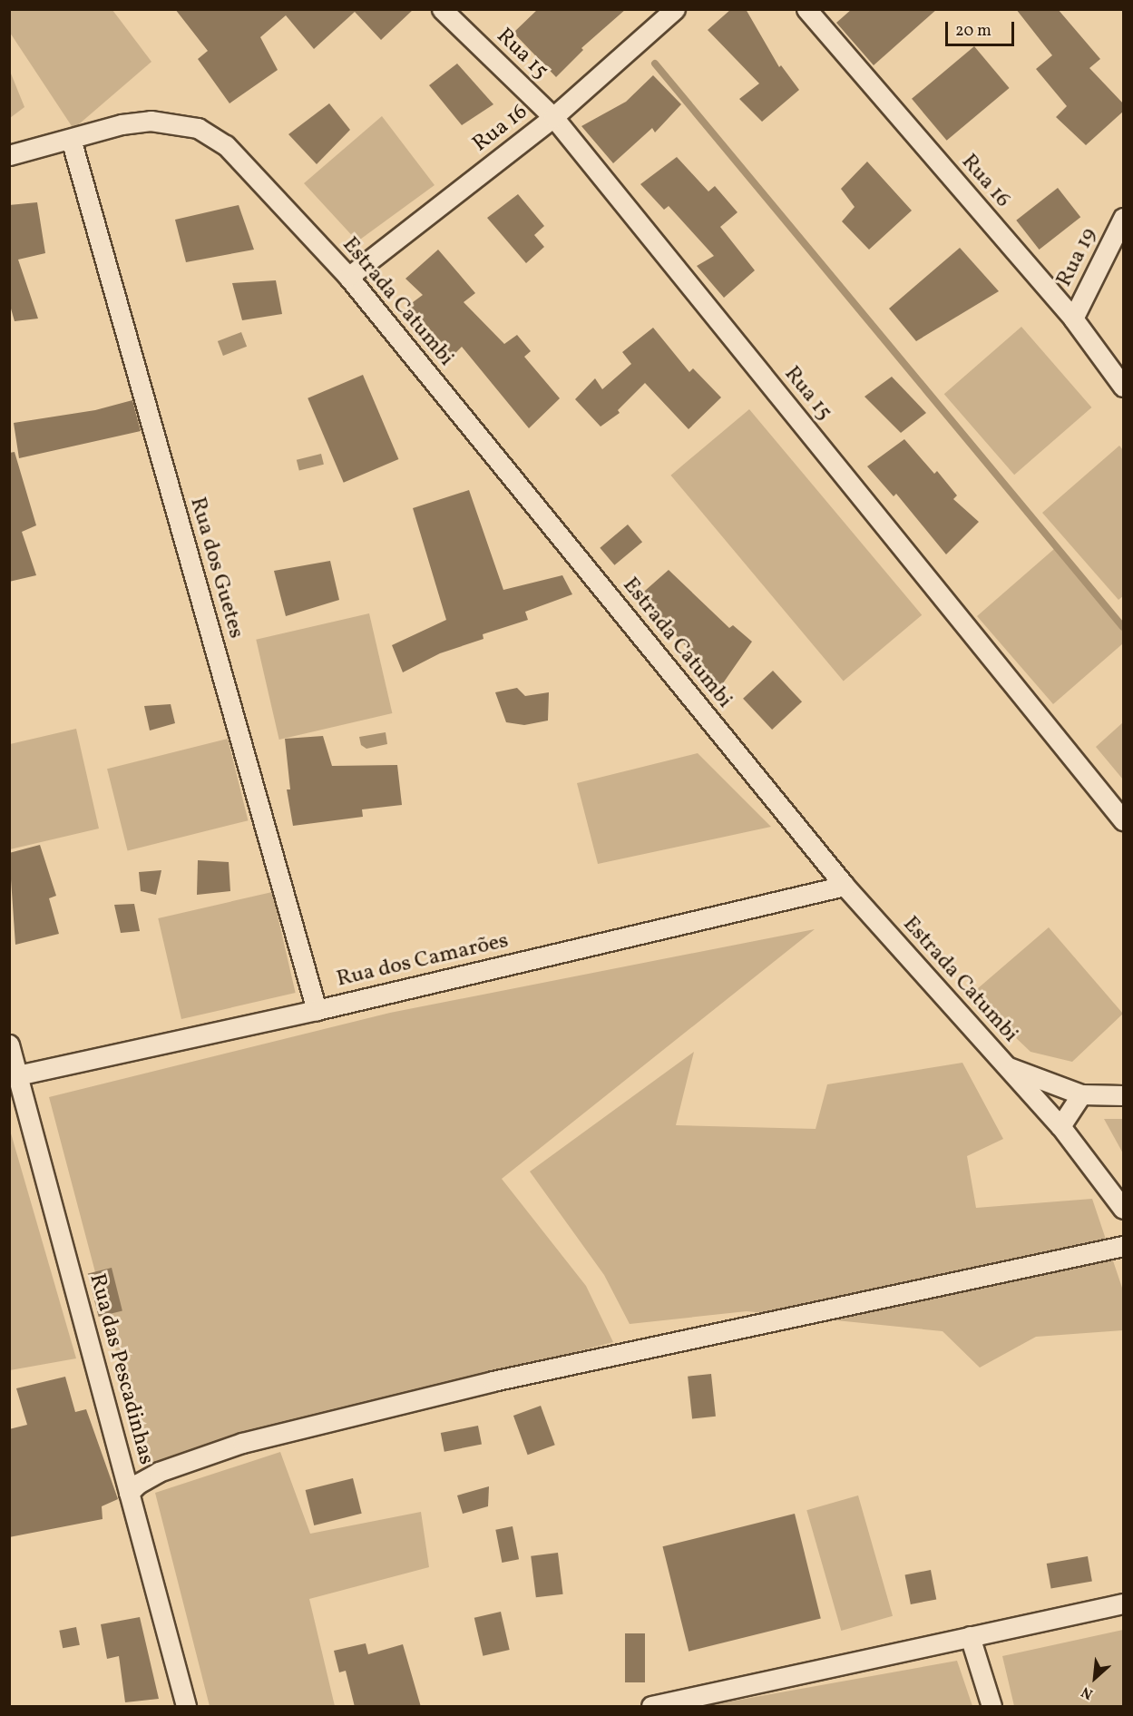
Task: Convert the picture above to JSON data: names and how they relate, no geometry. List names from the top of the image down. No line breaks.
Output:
{"streets":{"street":["Rua 15","Rua 16","Rua 19","Estrada Catumbi","Rua dos Guetes","Rua dos Camarões","Rua das Pescadinhas"]},"crossings":[["Rua 15","Rua 16"],["Rua 16","Rua 19"],["Rua 16","Estrada Catumbi"],["Estrada Catumbi","Rua dos Guetes"],["Estrada Catumbi","Rua dos Camarões"],["Rua dos Guetes","Rua dos Camarões"],["Rua dos Camarões","Rua das Pescadinhas"]],"scale_bar":"20 m","north":"bottom left"}
